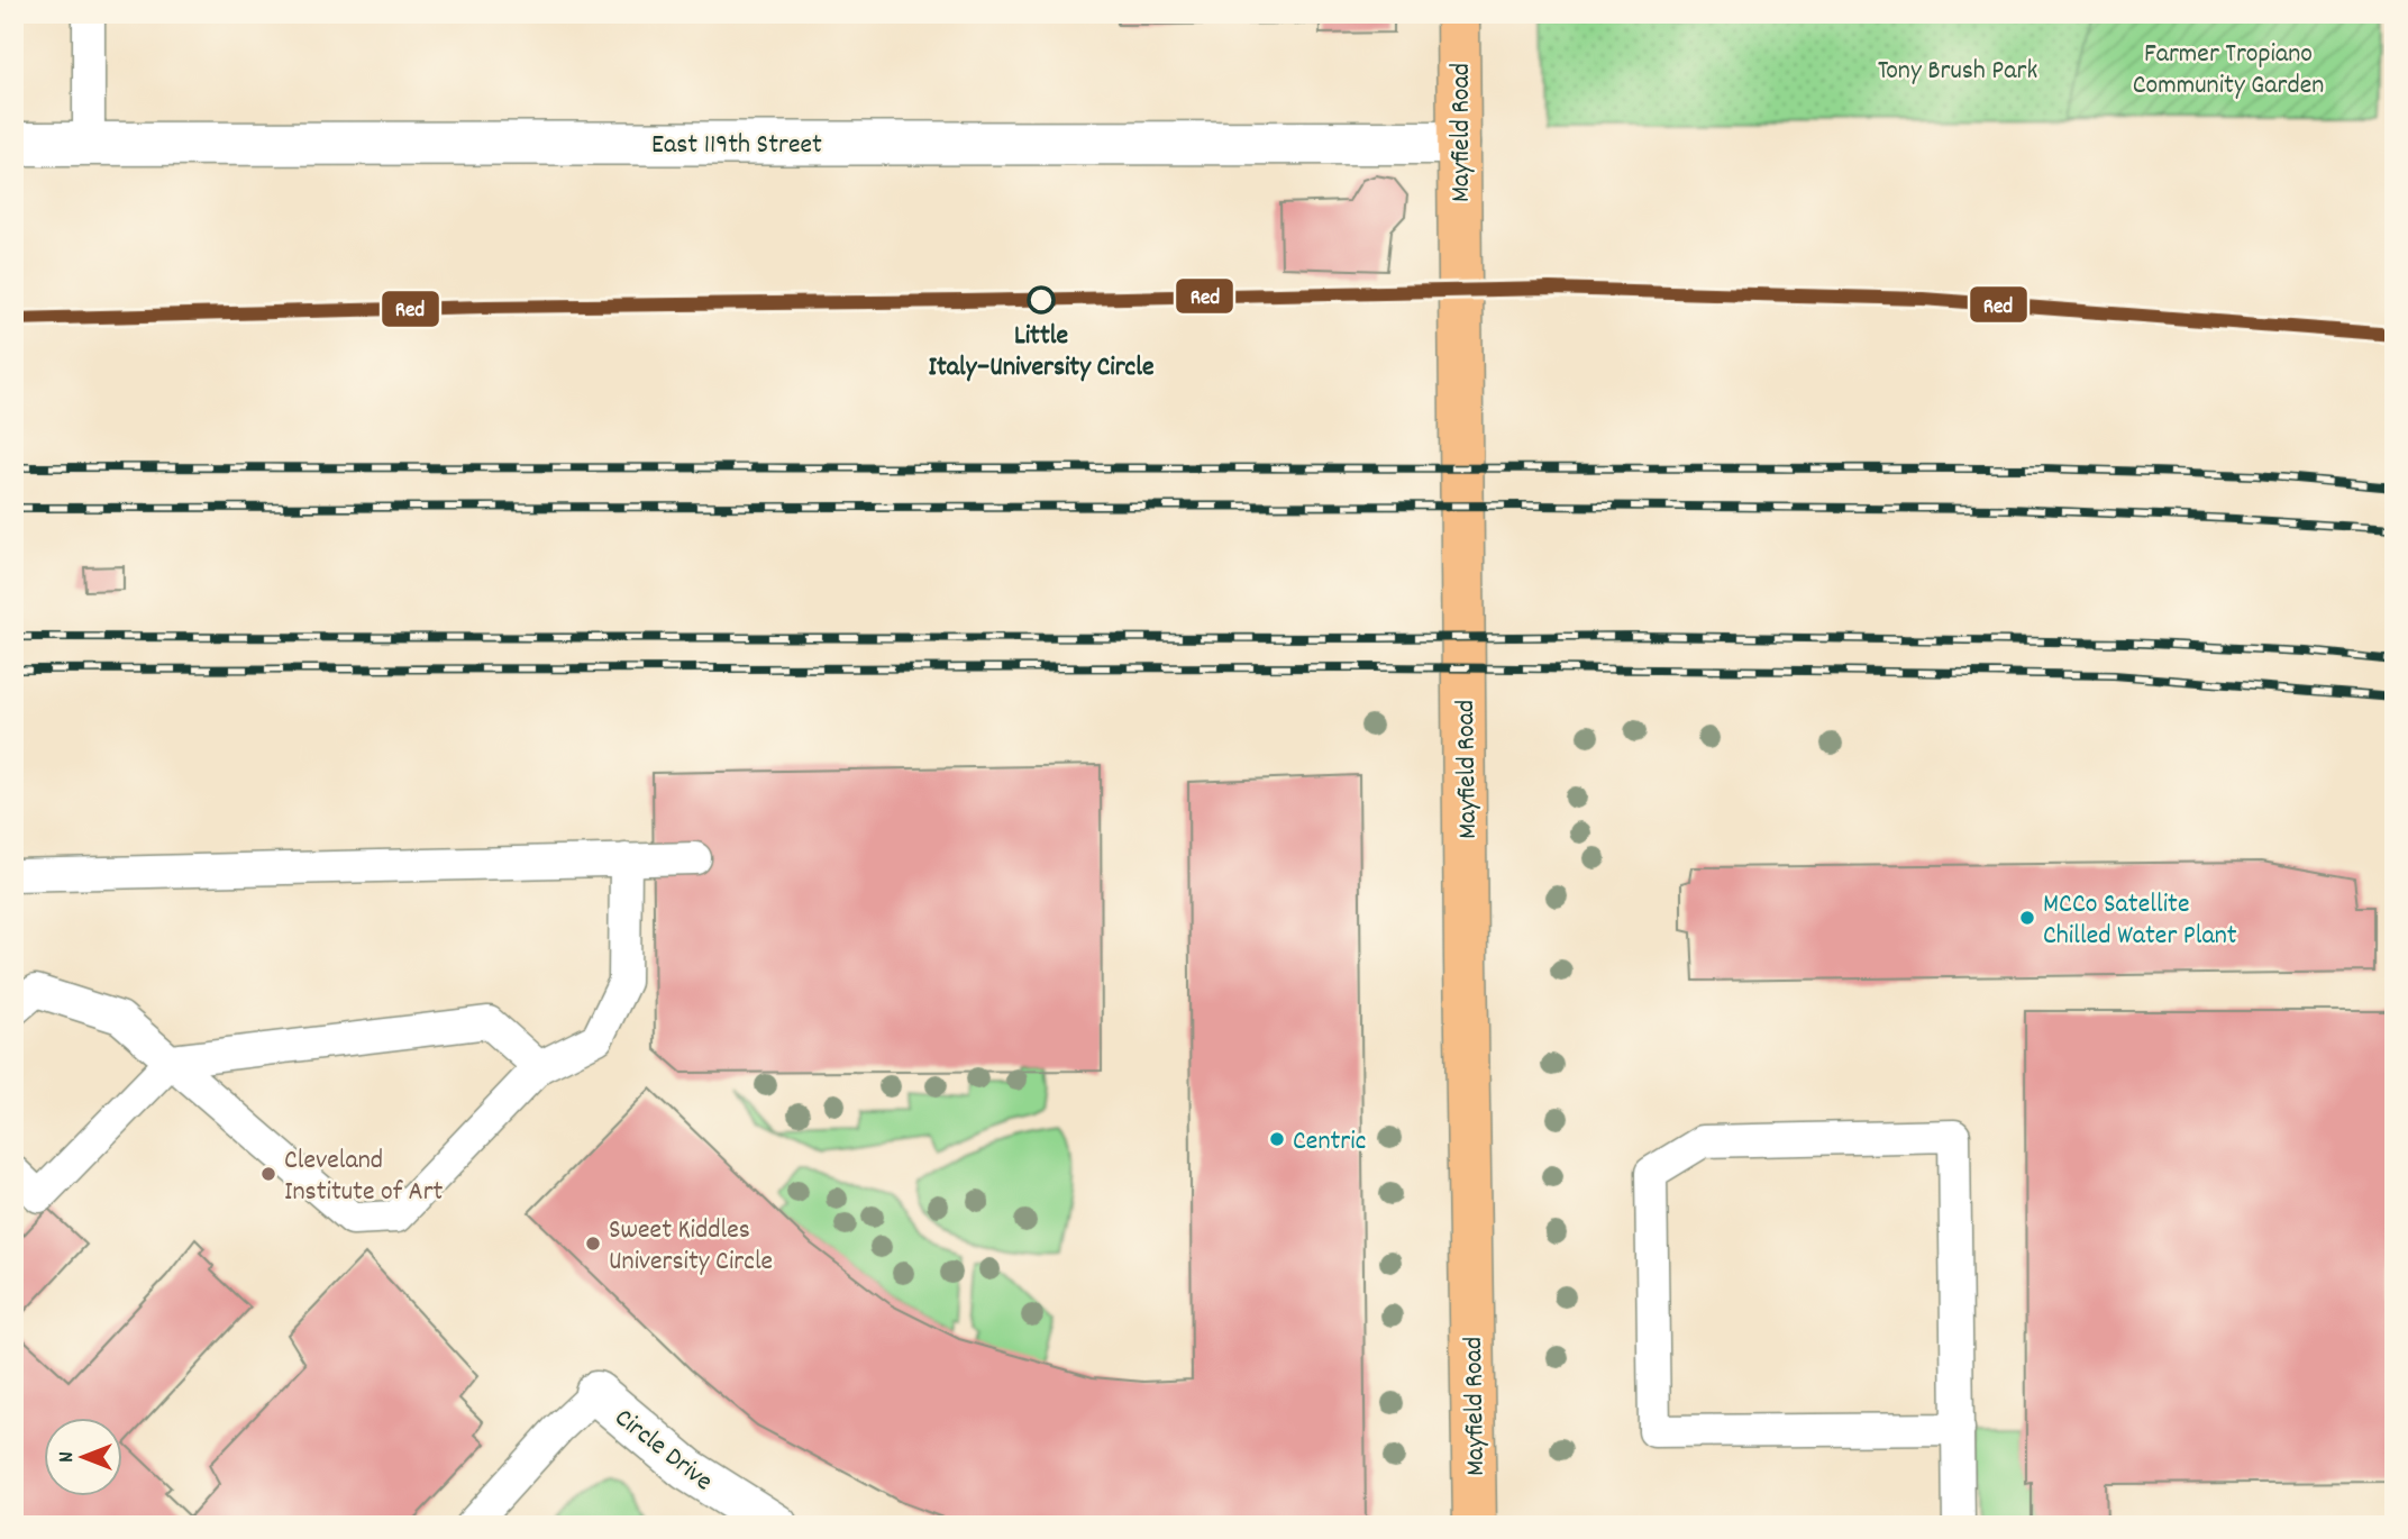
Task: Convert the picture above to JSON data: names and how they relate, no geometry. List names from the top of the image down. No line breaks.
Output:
{"streets":{"main road":["Mayfield Road"],"street":["East 119th Street","Circle Drive"]},"crossings":[["Mayfield Road","East 119th Street"]],"parks":["Farmer Tropiano Community Garden","Tony Brush Park"],"places":["Little Italy–University Circle","MCCo Satellite Chilled Water Plant","Centric","Cleveland Institute of Art","Sweet Kiddles University Circle"],"lines":["transit line Red"],"north":"left"}
